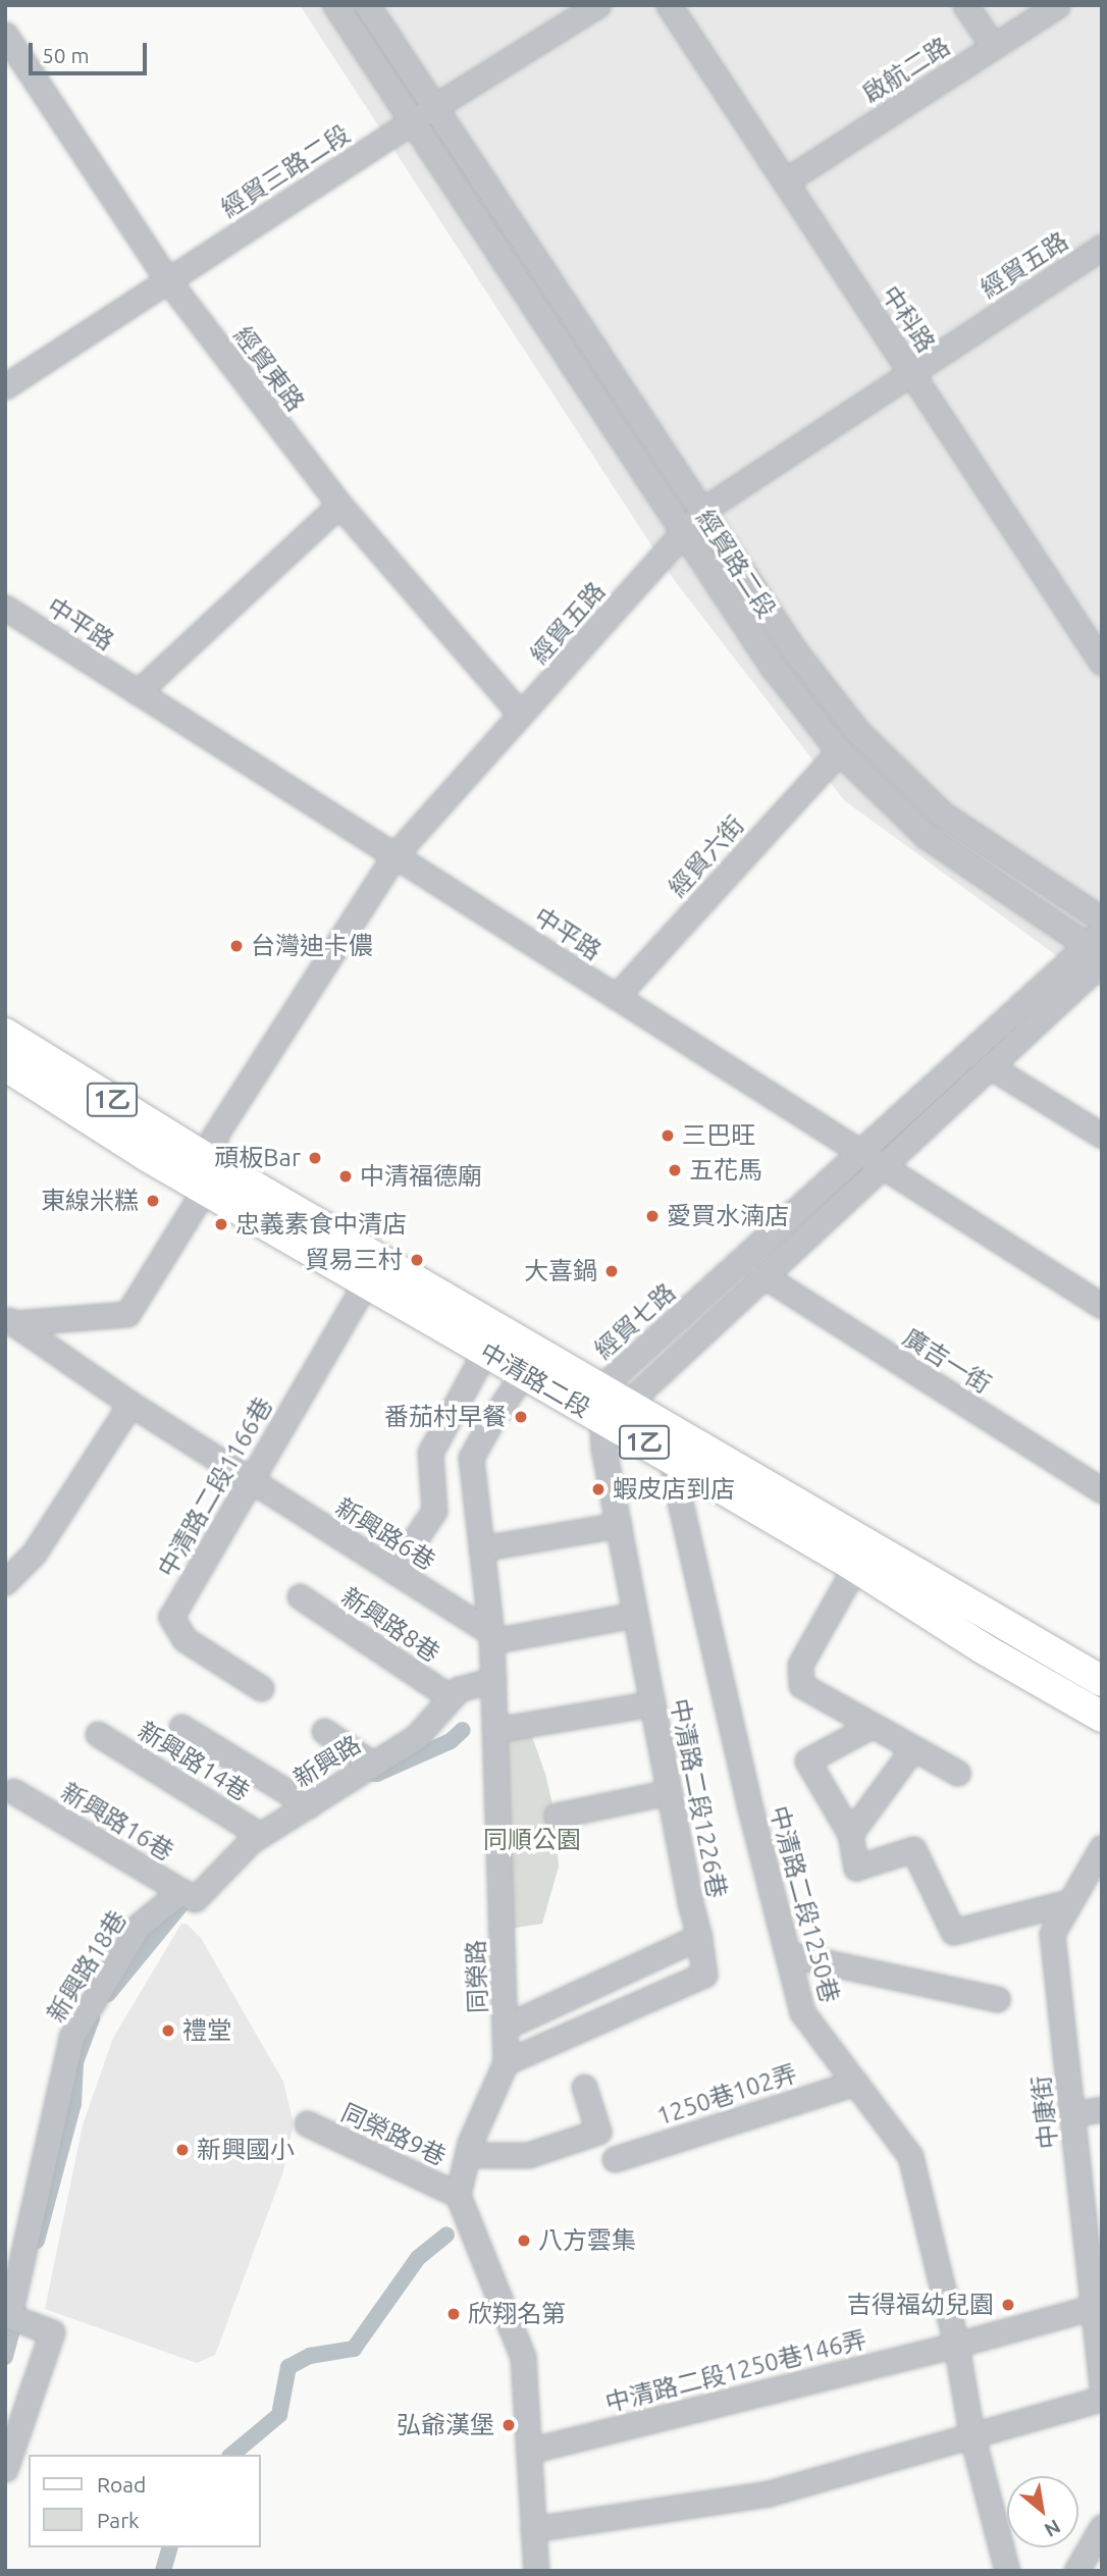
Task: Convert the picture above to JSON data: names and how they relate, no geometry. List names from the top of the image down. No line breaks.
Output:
{"streets":{"main road":["1乙","中清路二段"],"street":["啟航二路","經貿三路二段","經貿五路","中科路","經貿東路","經貿路二段","中平路","經貿六街","經貿七路","廣吉一街","中清路二段1166巷","新興路6巷","新興路8巷","新興路14巷","新興路","中清路二段1226巷","新興路16巷","中清路二段1250巷","新興路18巷","同榮路","1250巷102弄","中康街","同榮路9巷","中清路二段1250巷146弄"]},"crossings":[["啟航二路","中科路"],["經貿三路二段","經貿東路"],["經貿三路二段","經貿路二段"],["經貿五路","中科路"],["經貿五路","經貿東路"],["經貿五路","經貿路二段"],["經貿五路","中平路"],["經貿五路","中清路二段"],["經貿路二段","經貿六街"],["經貿路二段","經貿七路"],["中平路","經貿六街"],["中平路","經貿七路"],["經貿七路","中清路二段"],["經貿七路","中清路二段1226巷"],["中清路二段","中清路二段1166巷"],["中清路二段","中清路二段1226巷"],["中清路二段","中清路二段1250巷"],["中清路二段","同榮路"],["中清路二段1166巷","新興路6巷"],["新興路6巷","同榮路"],["新興路8巷","新興路"],["新興路14巷","新興路"],["新興路","新興路16巷"],["新興路","新興路18巷"],["新興路","同榮路"],["中清路二段1226巷","同榮路"],["新興路16巷","新興路18巷"],["中清路二段1250巷","1250巷102弄"],["中清路二段1250巷","中清路二段1250巷146弄"],["同榮路","同榮路9巷"],["中康街","中清路二段1250巷146弄"]],"parks":["同順公園"],"places":["台灣迪卡儂","三巴旺","頑板Bar","五花馬","中清福德廟","東線米糕","愛買水湳店","忠義素食中清店","貿易三村","大喜鍋","番茄村早餐","蝦皮店到店","禮堂","新興國小","八方雲集","吉得福幼兒園","欣翔名第","弘爺漢堡"],"legend":["Road","Park"],"scale_bar":"50 m","north":"bottom right"}
